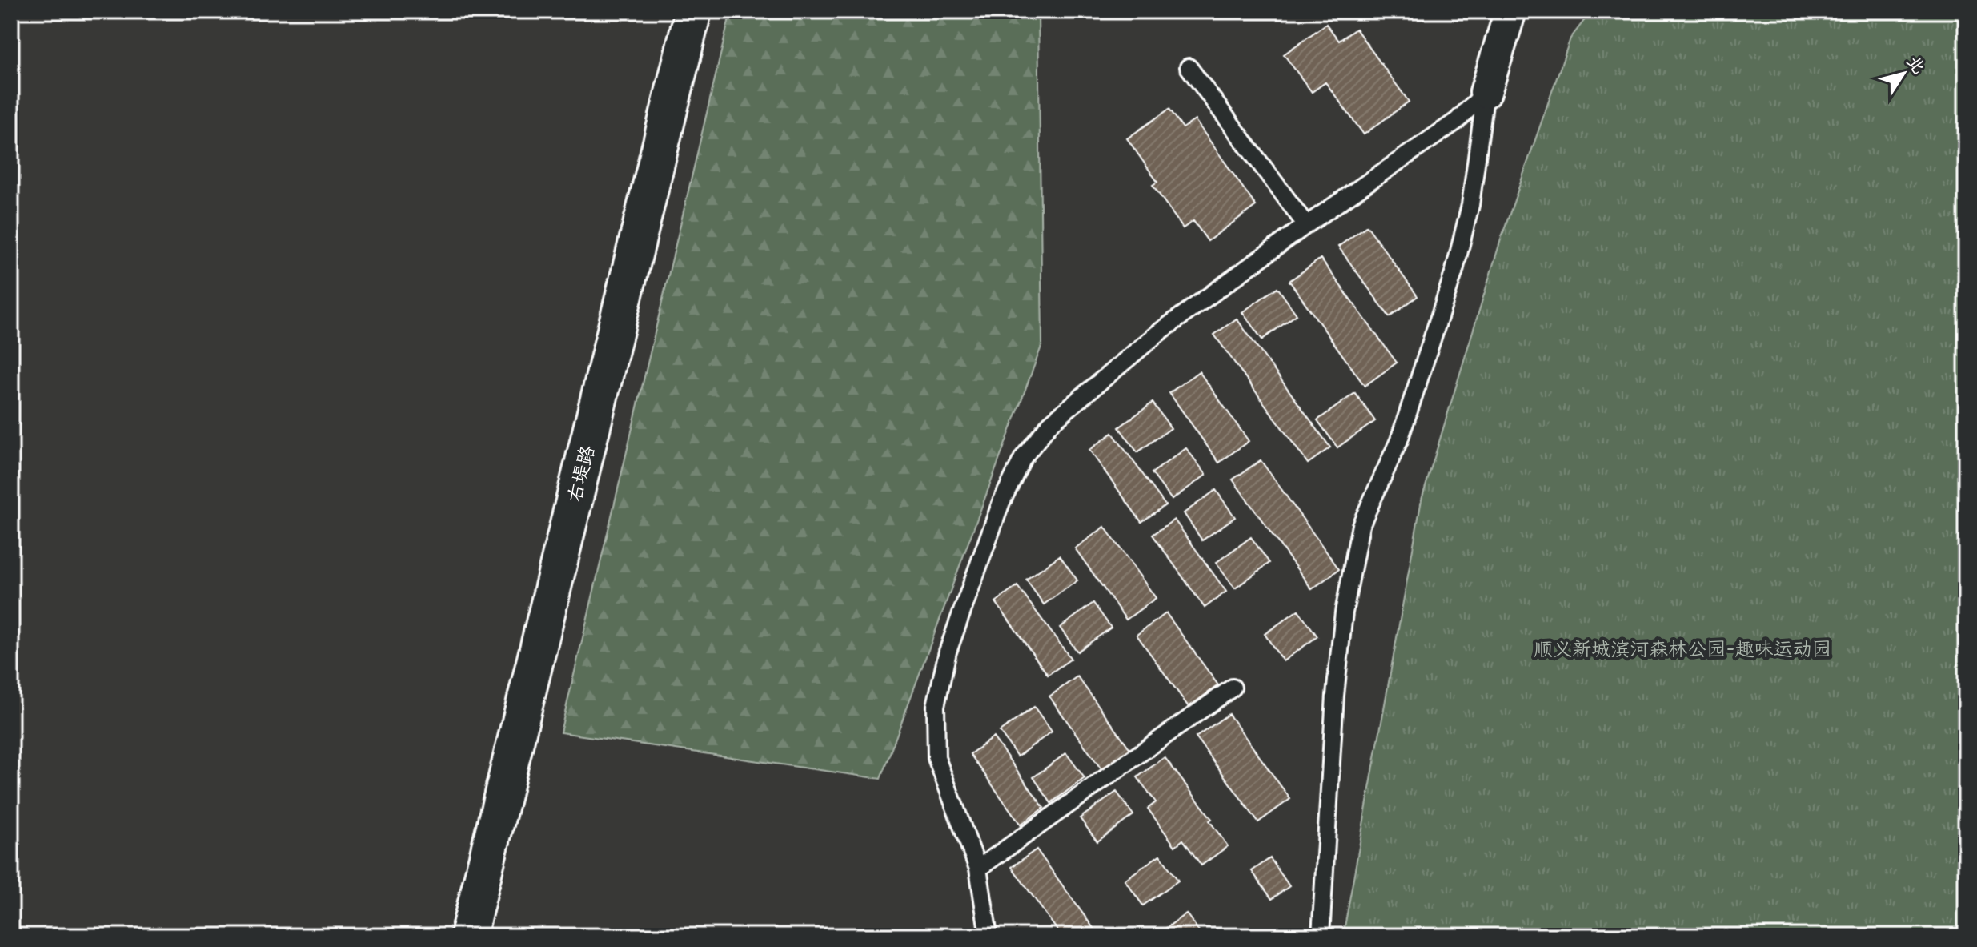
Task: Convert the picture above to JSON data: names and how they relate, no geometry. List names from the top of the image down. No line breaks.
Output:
{"streets":{"main road":["右堤路"]},"parks":["顺义新城滨河森林公园-趣味运动园"],"north":"top right"}
